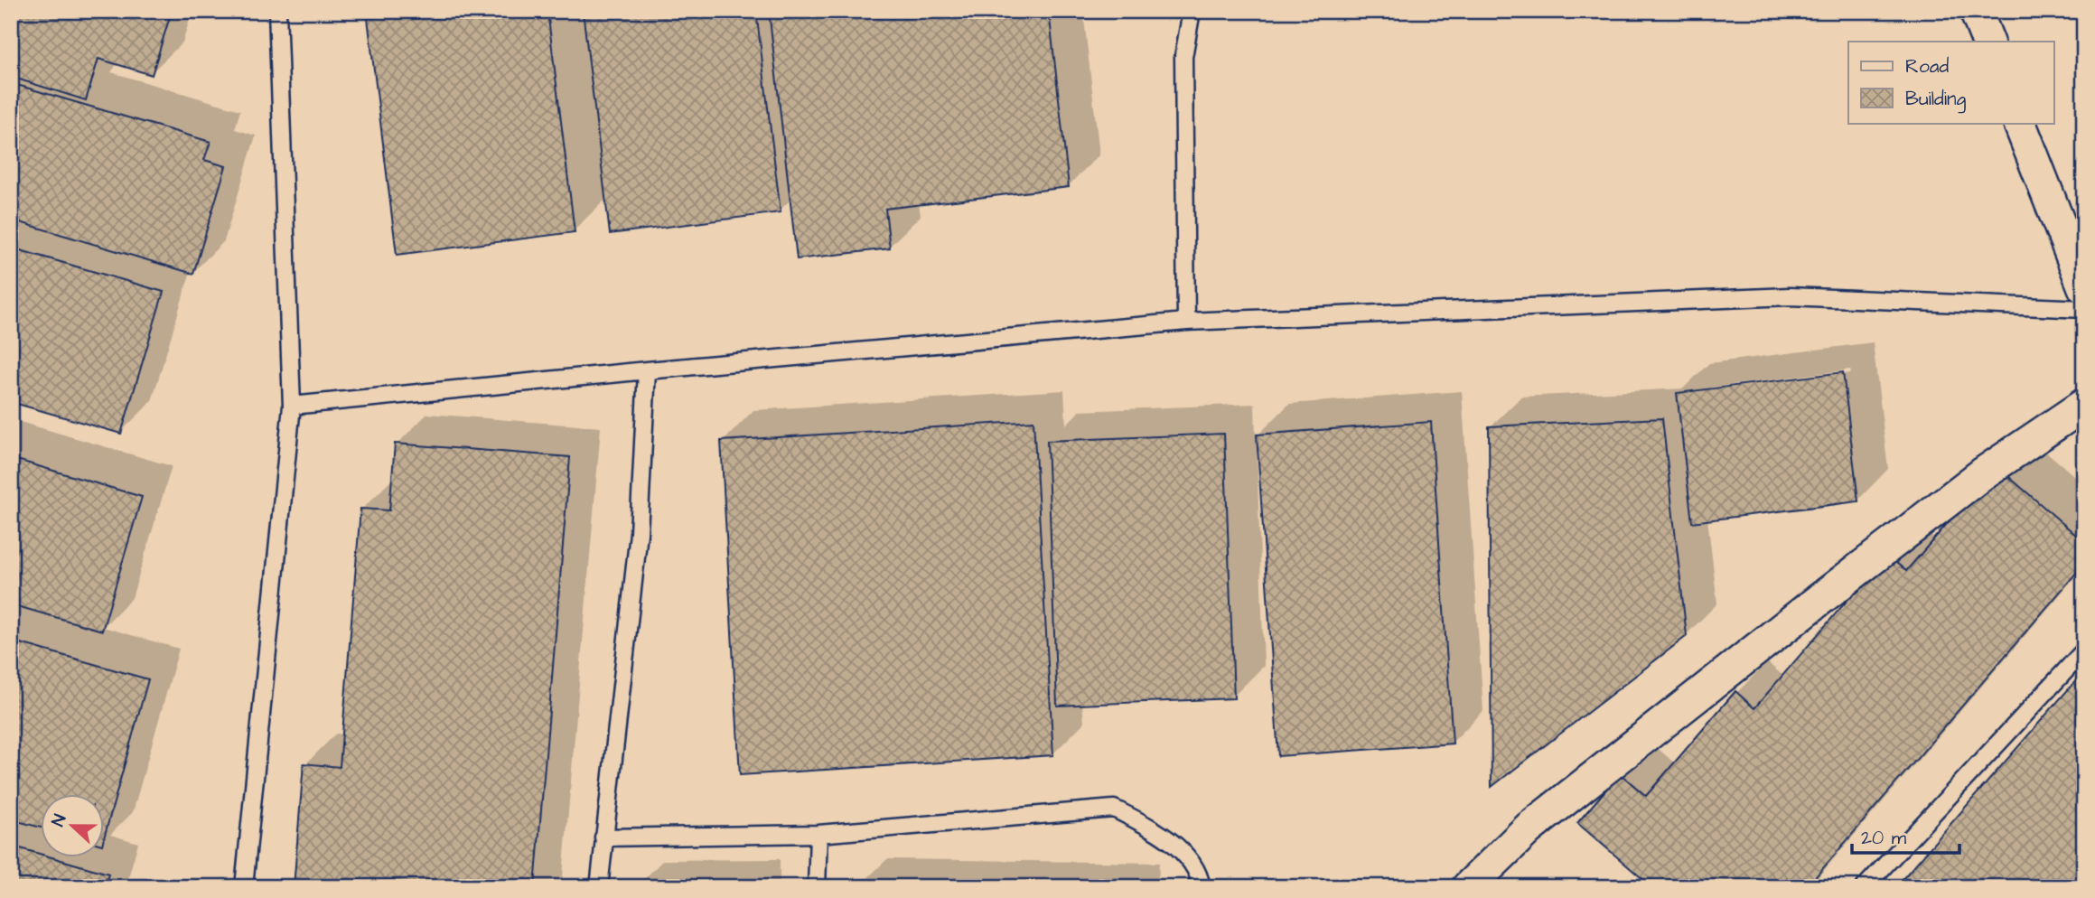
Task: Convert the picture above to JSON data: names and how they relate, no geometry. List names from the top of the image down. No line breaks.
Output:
{"legend":["Road","Building"],"scale_bar":"20 m","north":"left"}
